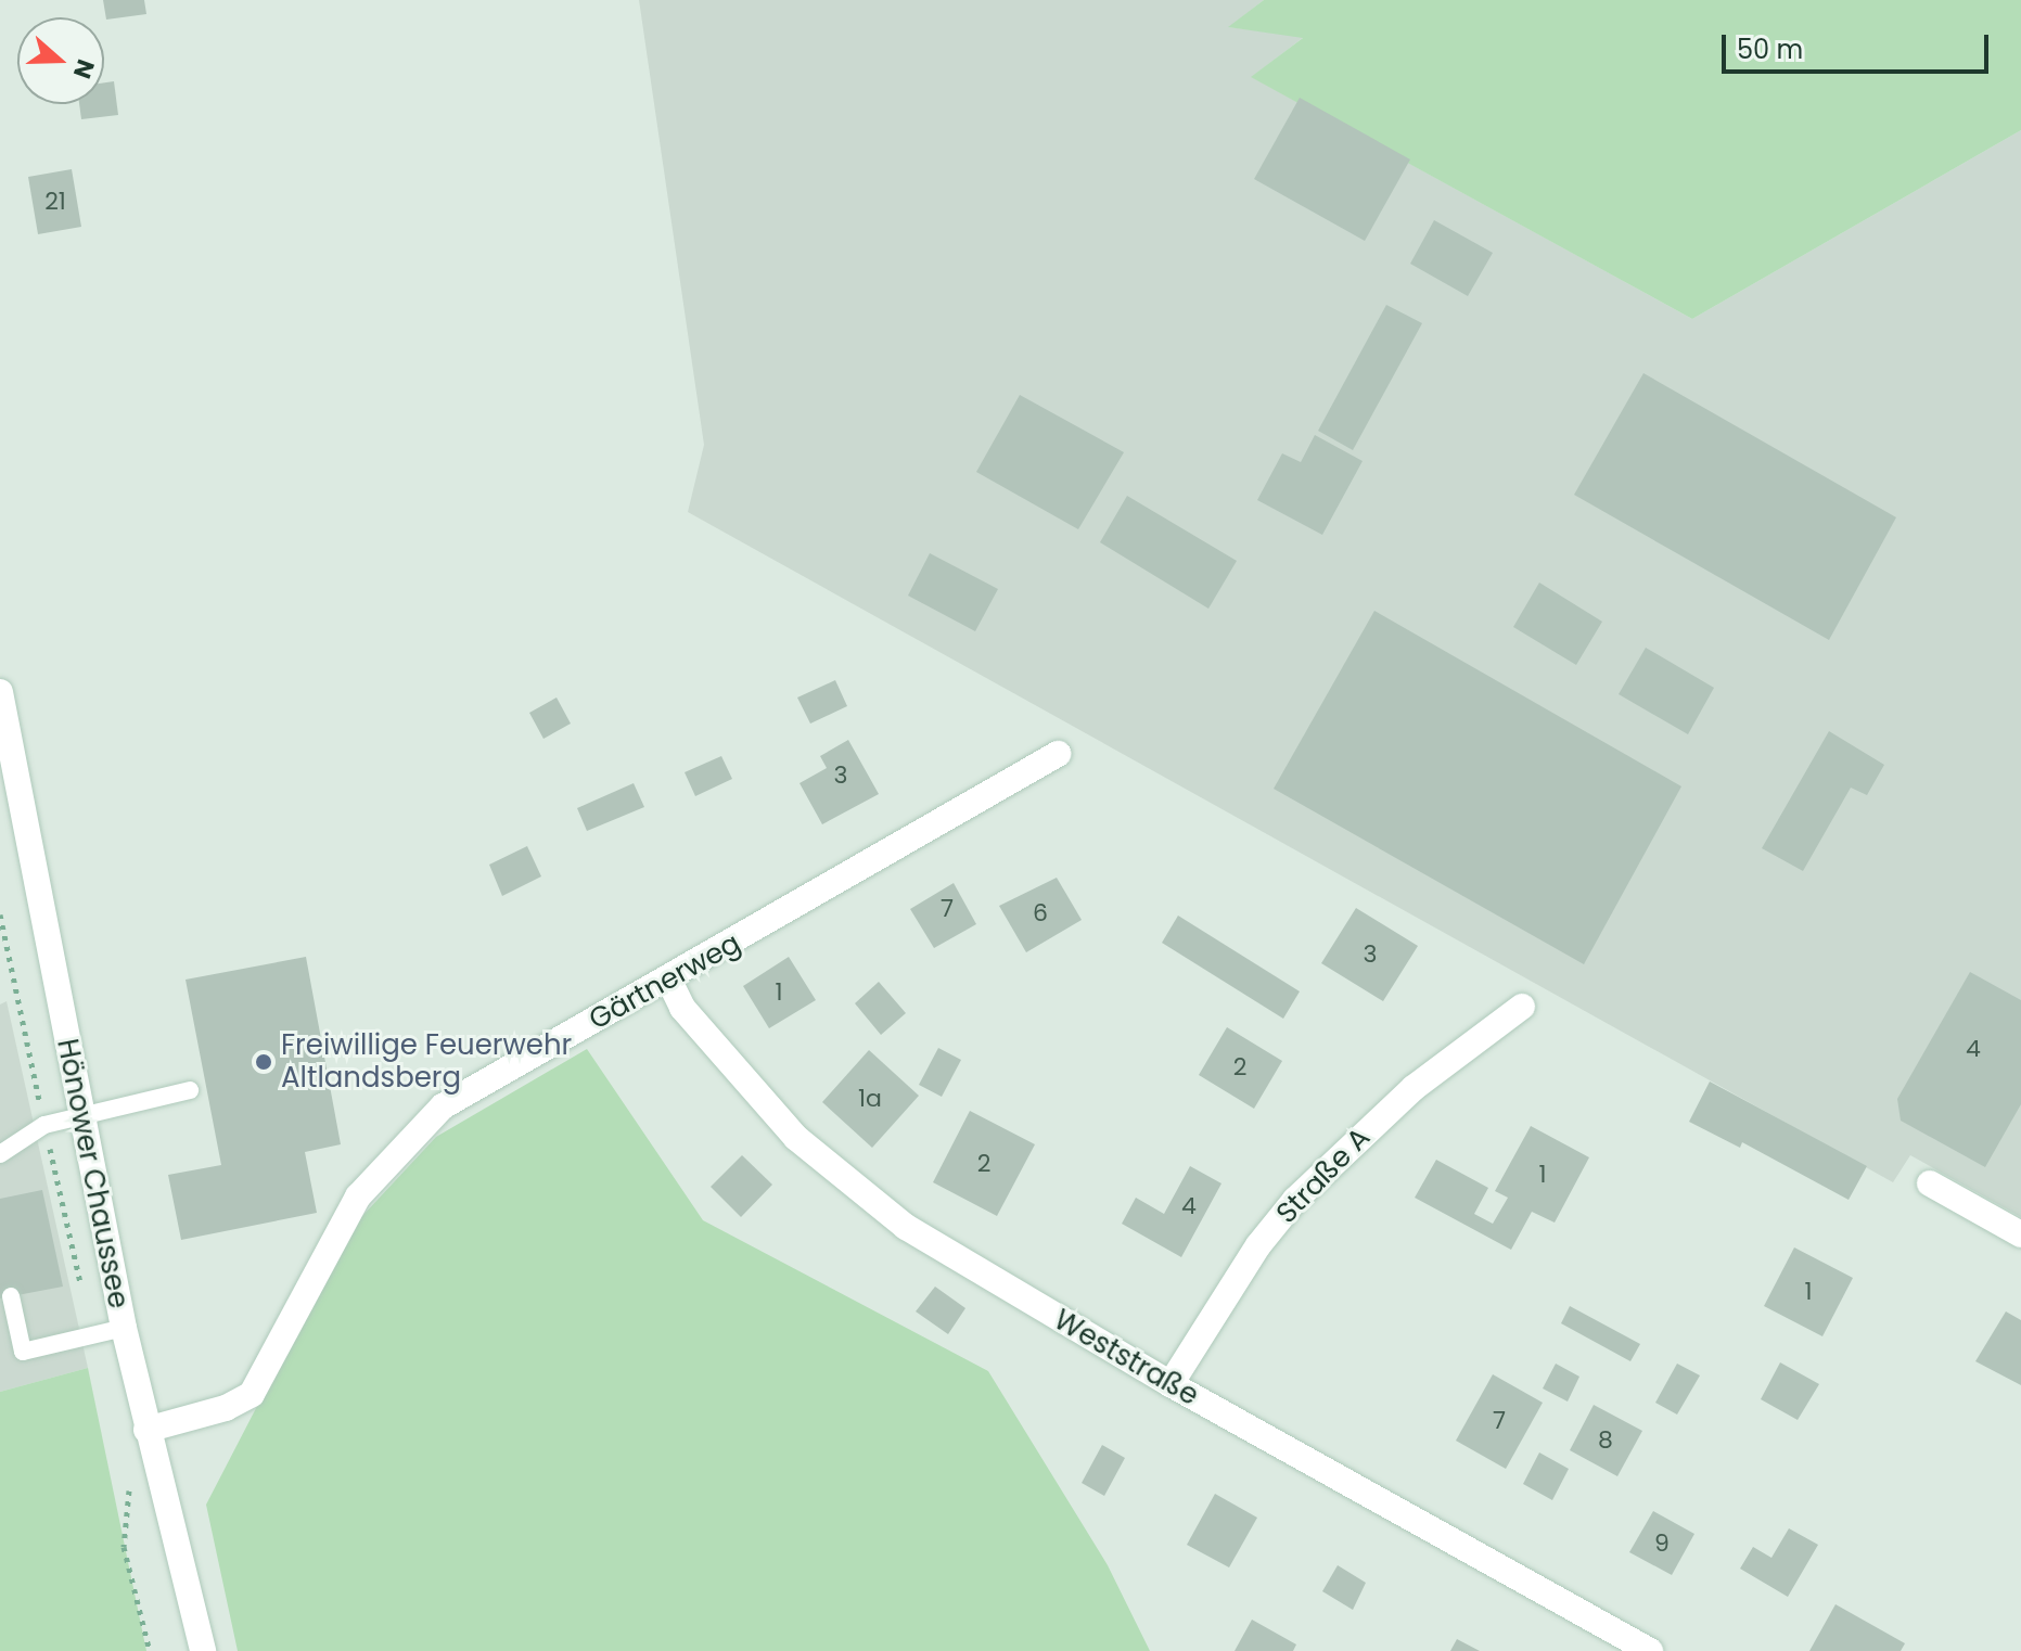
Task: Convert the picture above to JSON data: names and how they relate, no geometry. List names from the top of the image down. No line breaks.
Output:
{"streets":{"street":["Gärtnerweg","Hönower Chaussee","Straße A","Weststraße"]},"crossings":[["Gärtnerweg","Hönower Chaussee"],["Gärtnerweg","Weststraße"],["Straße A","Weststraße"]],"places":["Freiwillige Feuerwehr Altlandsberg"],"house_numbers":["21","3","7","6","3","1","4","2","1a","2","1","4","1","7","8","9"],"scale_bar":"50 m","north":"right"}
